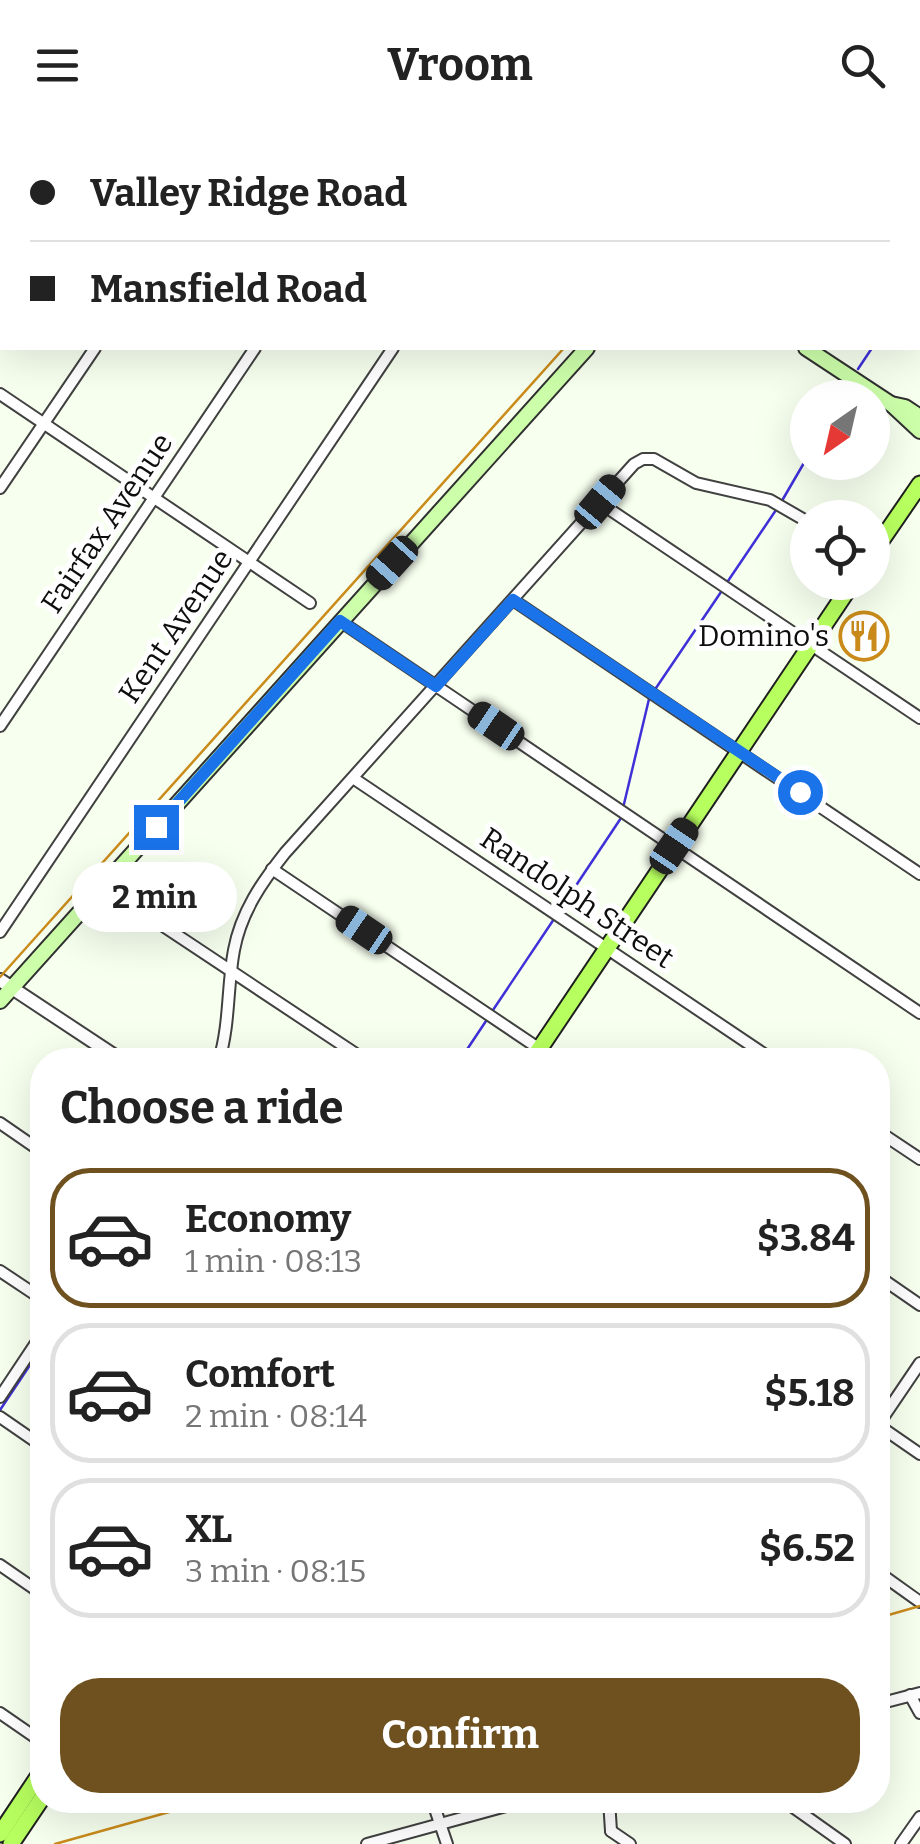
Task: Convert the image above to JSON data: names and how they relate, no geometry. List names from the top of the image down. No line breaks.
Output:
{"streets":{"street":["Fairfax Avenue","Kent Avenue","Randolph Street"]},"places":{"restaurant":["Domino's"]},"north":"bottom left","page":{"header":"Vroom","banner":["Valley Ridge Road","Mansfield Road"],"bubble":"2 min","heading":"Choose a ride","list":[{"name":"Economy","note":"1 min · 08:13","value":"$3.84"},{"name":"Comfort","note":"2 min · 08:14","value":"$5.18"},{"name":"XL","note":"3 min · 08:15","value":"$6.52"}],"buttons":"Confirm"}}
